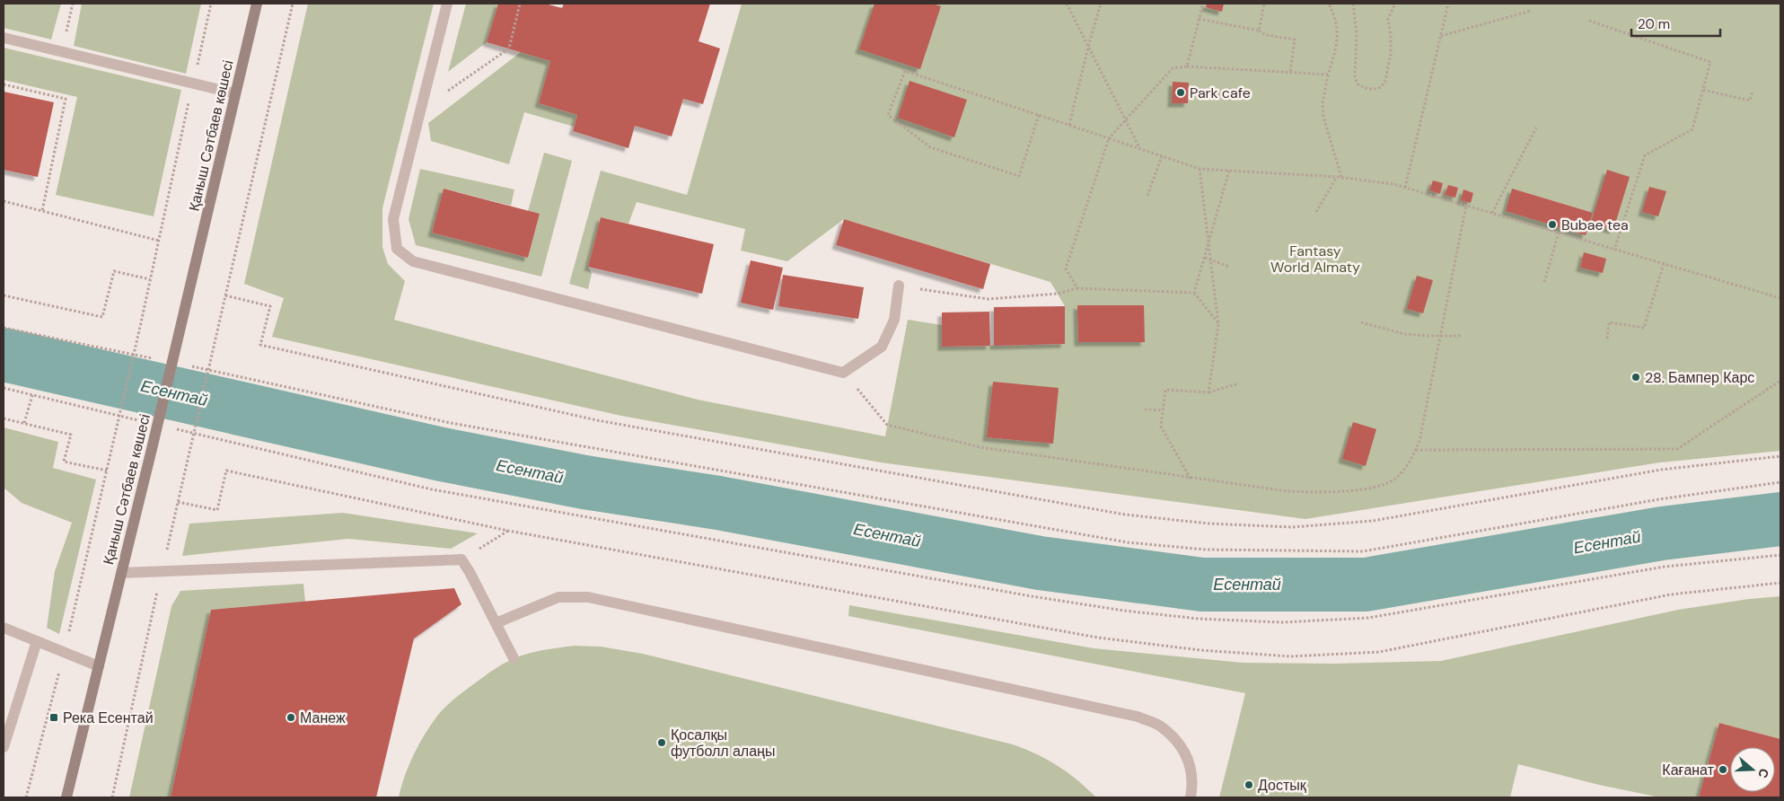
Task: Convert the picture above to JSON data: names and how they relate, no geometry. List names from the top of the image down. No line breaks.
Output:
{"streets":{"main road":["Қаныш Сәтбаев көшесі"]},"water":["Есентай"],"parks":["Fantasy World Almaty"],"places":{"other":["Park cafe","Bubae tea","28. Бампер Карс","Манеж","Қосалқы футболл алаңы","Кағанат","Достық"],"transit":["Река Есентай"]},"scale_bar":"20 m","north":"right"}
